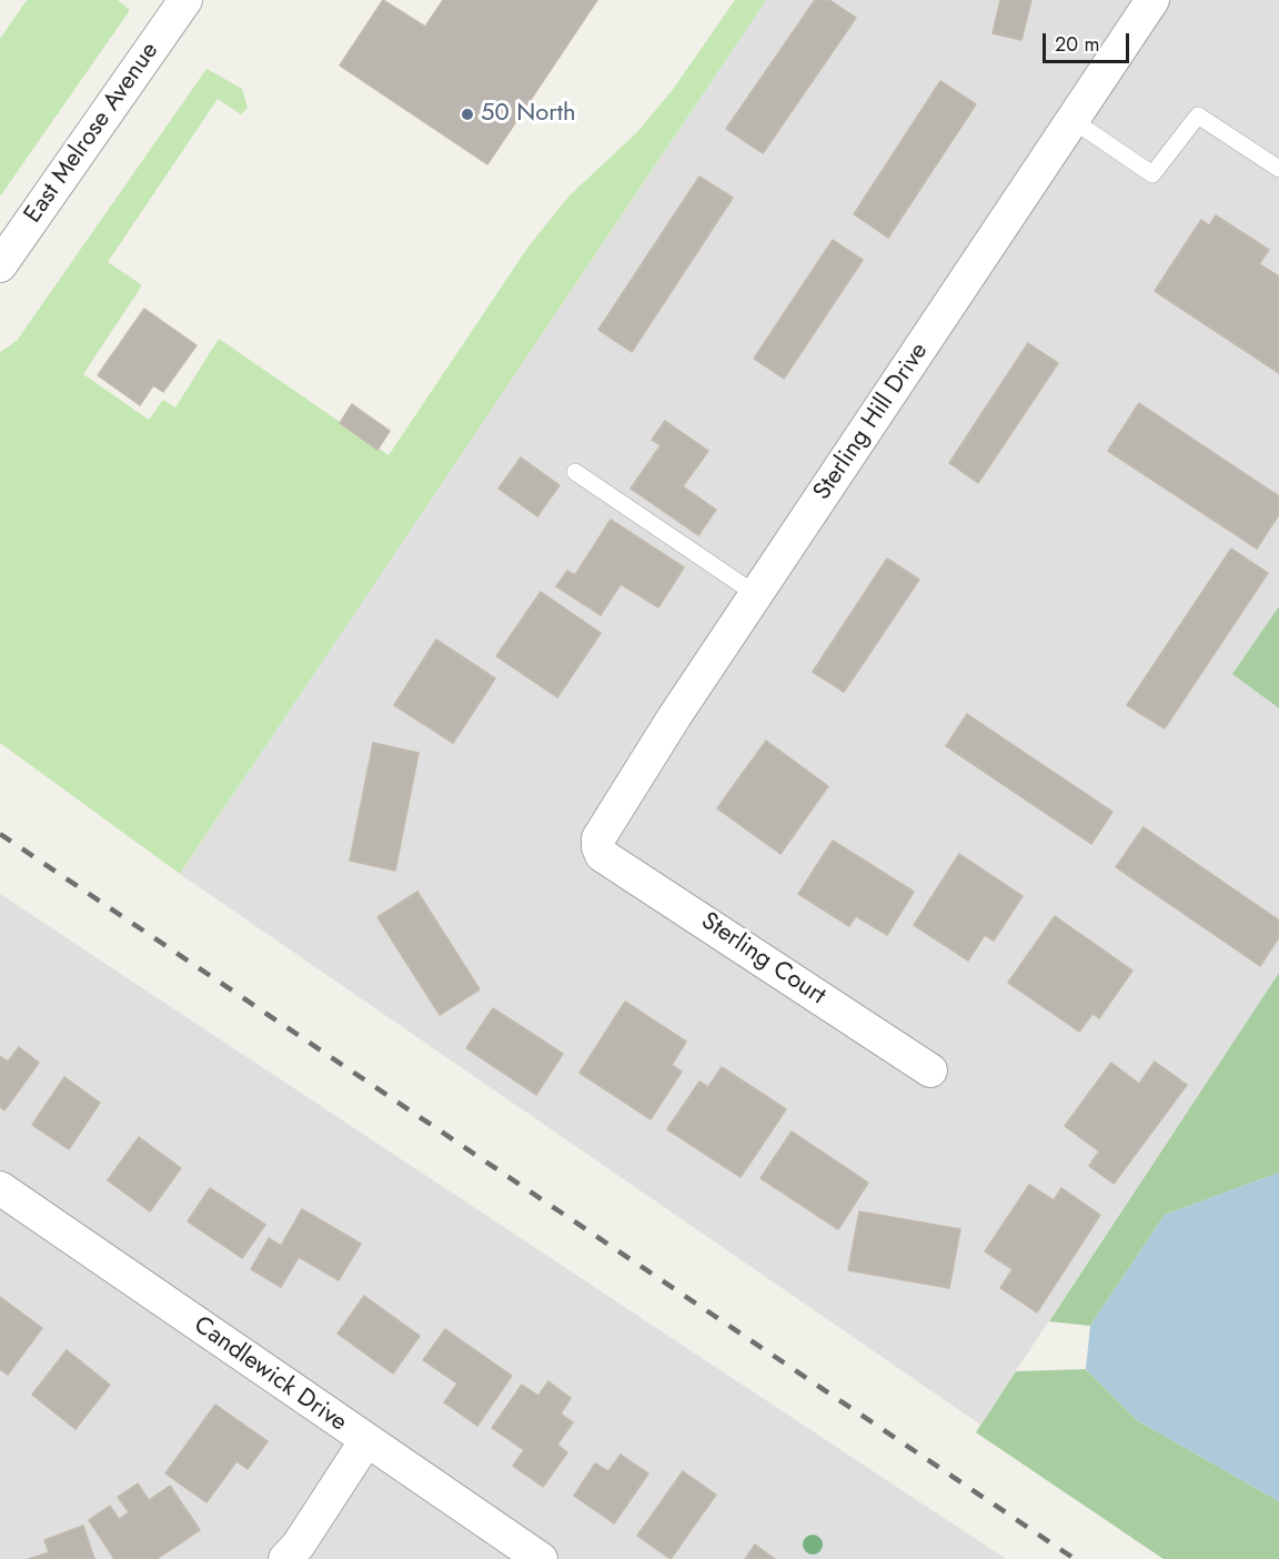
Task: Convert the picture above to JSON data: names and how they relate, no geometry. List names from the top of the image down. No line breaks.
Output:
{"streets":{"street":["East Melrose Avenue","Sterling Hill Drive","Sterling Court","Candlewick Drive"]},"crossings":[["Sterling Hill Drive","Sterling Court"]],"places":["50 North"],"scale_bar":"20 m"}
